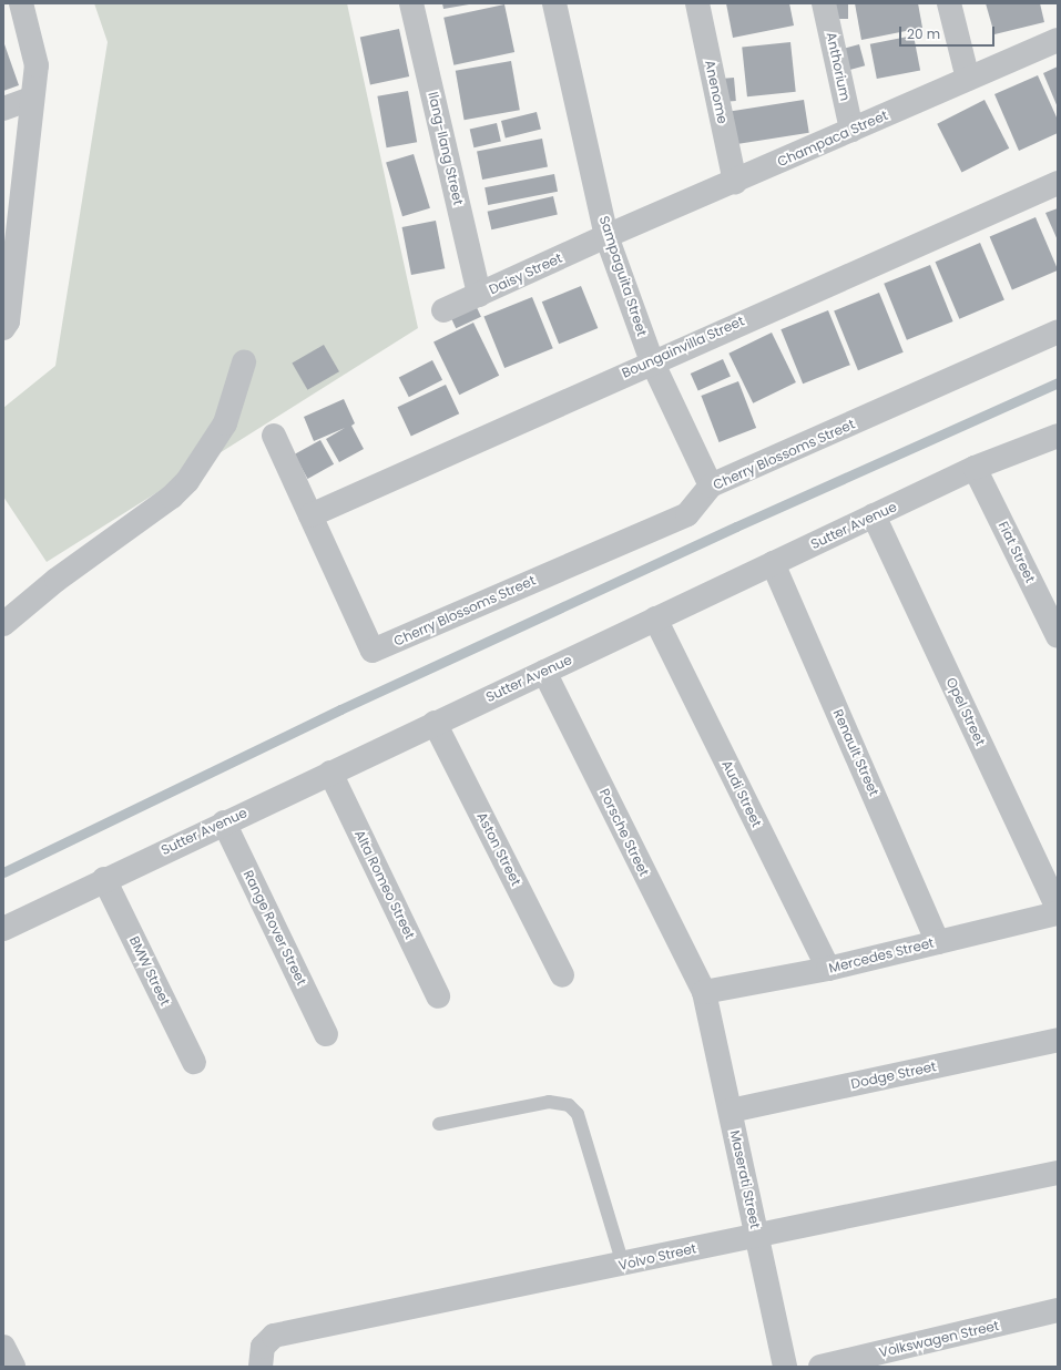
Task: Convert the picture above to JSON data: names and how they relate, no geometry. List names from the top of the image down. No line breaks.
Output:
{"streets":{"street":["Anthorium","Anenome","Champaca Street","Ilang-Ilang Street","Daisy Street","Sampaguita Street","Boungainvilla Street","Cherry Blossoms Street","Sutter Avenue","Fiat Street","Opel Street","Renault Street","Audi Street","Porsche Street","Aston Street","Alta Romeo Street","Range Rover Street","Mercedes Street","BMW Street","Dodge Street","Maserati Street","Volvo Street","Volkswagen Street"]},"crossings":[["Anthorium","Champaca Street"],["Anenome","Champaca Street"],["Champaca Street","Daisy Street"],["Champaca Street","Sampaguita Street"],["Ilang-Ilang Street","Daisy Street"],["Daisy Street","Sampaguita Street"],["Sampaguita Street","Boungainvilla Street"],["Sampaguita Street","Cherry Blossoms Street"],["Boungainvilla Street","Cherry Blossoms Street"],["Sutter Avenue","Fiat Street"],["Sutter Avenue","Opel Street"],["Sutter Avenue","Renault Street"],["Sutter Avenue","Audi Street"],["Sutter Avenue","Porsche Street"],["Sutter Avenue","Aston Street"],["Sutter Avenue","Alta Romeo Street"],["Sutter Avenue","Range Rover Street"],["Sutter Avenue","BMW Street"],["Renault Street","Mercedes Street"],["Audi Street","Mercedes Street"],["Porsche Street","Mercedes Street"],["Porsche Street","Maserati Street"],["Mercedes Street","Maserati Street"],["Dodge Street","Maserati Street"],["Maserati Street","Volvo Street"]],"scale_bar":"20 m"}
